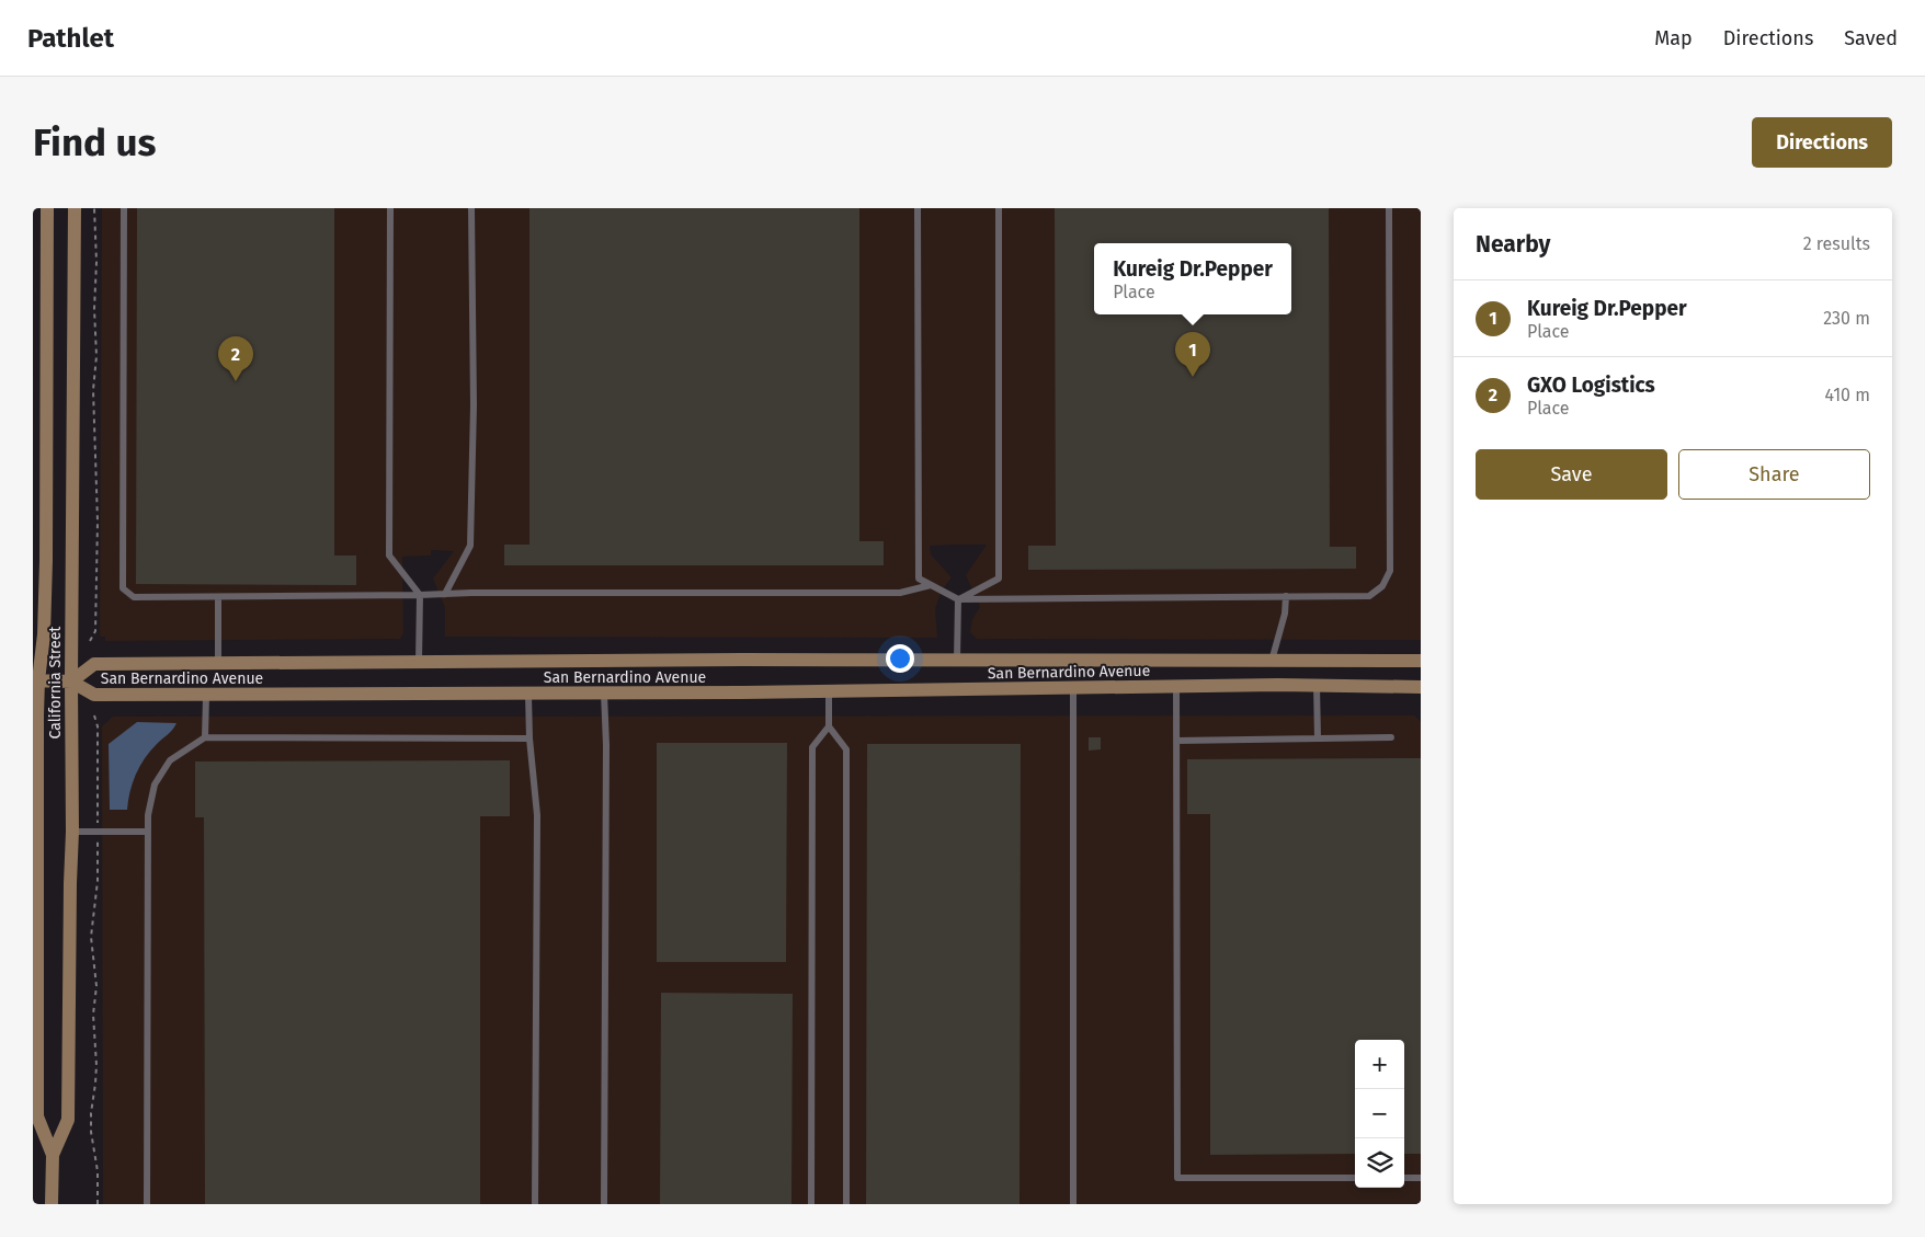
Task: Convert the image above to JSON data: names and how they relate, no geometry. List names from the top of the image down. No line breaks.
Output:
{"streets":{"main road":["San Bernardino Avenue","California Street"]},"crossings":[["San Bernardino Avenue","California Street"]],"page":{"header":"Pathlet","nav":["Map","Directions","Saved"],"buttons":["Directions",["Save","Share"]],"title":"Find us","heading":["Nearby","2 results"],"popup":["Kureig Dr.Pepper","Place"],"list":[{"mark":"1","name":"Kureig Dr.Pepper","note":"Place","value":"230 m"},{"mark":"2","name":"GXO Logistics","note":"Place","value":"410 m"}],"pins":["1","2"],"map_buttons":["+","−"]}}
